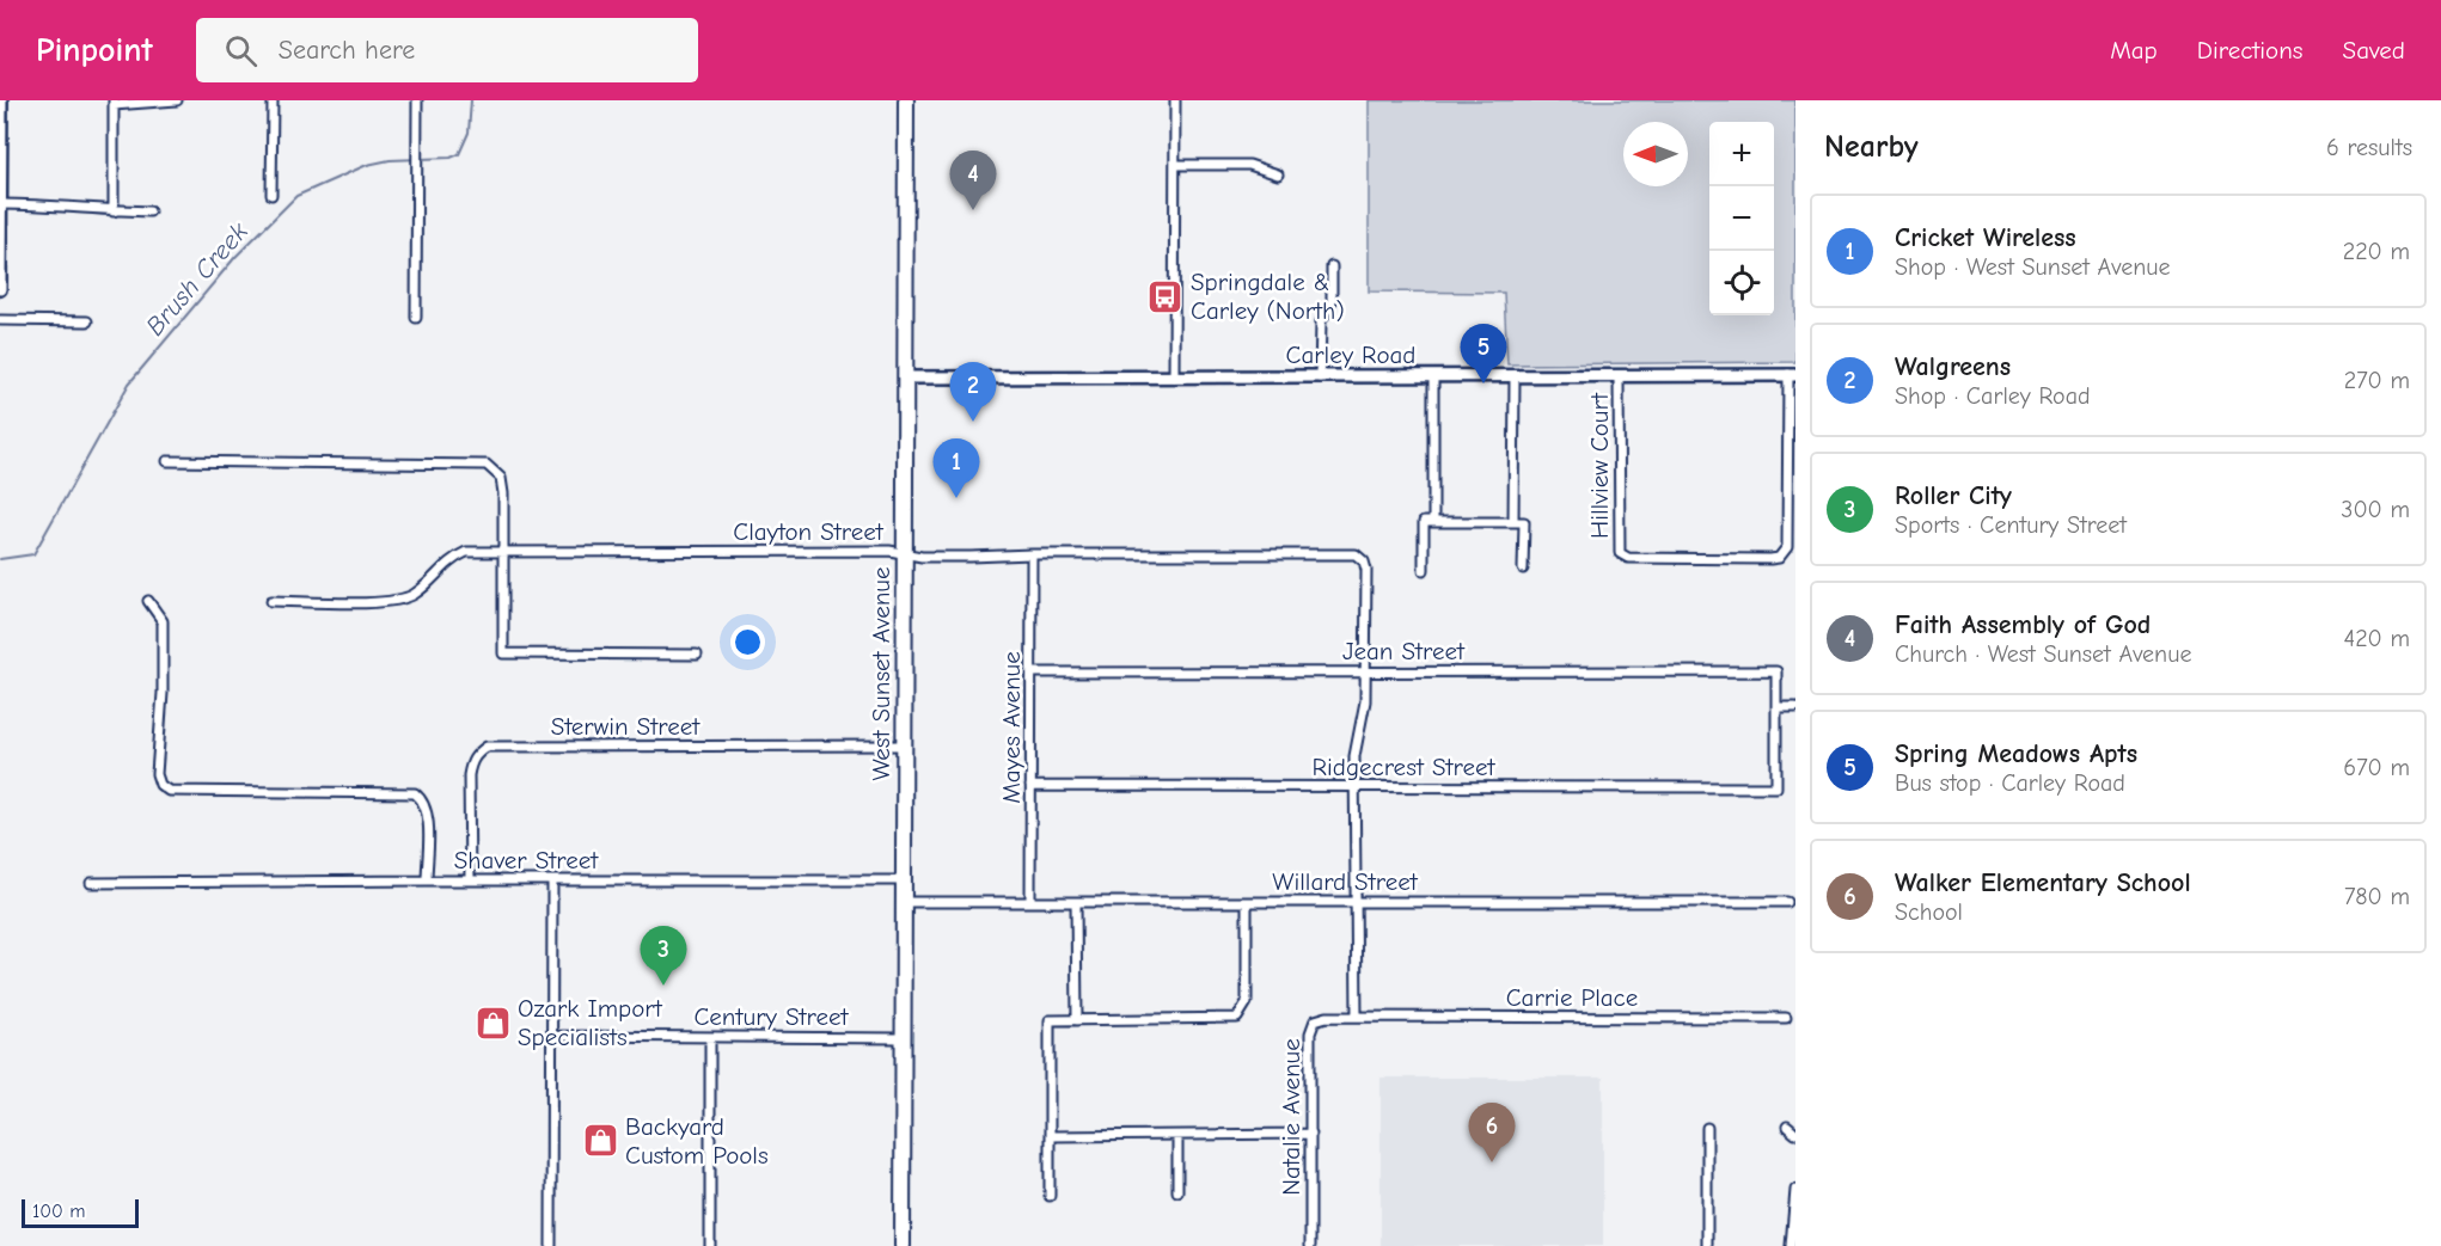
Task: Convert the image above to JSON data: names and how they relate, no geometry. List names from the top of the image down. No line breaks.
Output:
{"streets":{"highway":["West Sunset Avenue"],"street":["Carley Road","Hillview Court","Clayton Street","Jean Street","Sterwin Street","Mayes Avenue","Ridgecrest Street","Shaver Street","Willard Street","Carrie Place","Century Street","Natalie Avenue"]},"crossings":[["Carley Road","Hillview Court"],["Carley Road","West Sunset Avenue"],["Clayton Street","Jean Street"],["Clayton Street","West Sunset Avenue"],["Clayton Street","Mayes Avenue"],["Jean Street","Mayes Avenue"],["Jean Street","Ridgecrest Street"],["West Sunset Avenue","Sterwin Street"],["West Sunset Avenue","Shaver Street"],["West Sunset Avenue","Willard Street"],["West Sunset Avenue","Century Street"],["Sterwin Street","Shaver Street"],["Mayes Avenue","Ridgecrest Street"],["Mayes Avenue","Willard Street"],["Carrie Place","Natalie Avenue"]],"water":["Brush Creek"],"places":{"bus stop":["Springdale & Carley (North)"],"shop":["Ozark Import Specialists","Backyard Custom Pools"]},"scale_bar":"100 m","north":"left","page":{"header":"Pinpoint","search":"Search here","nav":["Map","Directions","Saved"],"heading":["Nearby","6 results"],"map_buttons":["+","−"],"pins":["4","5","2","1","3","6"],"list":[{"mark":"1","name":"Cricket Wireless","note":"Shop · West Sunset Avenue","value":"220 m"},{"mark":"2","name":"Walgreens","note":"Shop · Carley Road","value":"270 m"},{"mark":"3","name":"Roller City","note":"Sports · Century Street","value":"300 m"},{"mark":"4","name":"Faith Assembly of God","note":"Church · West Sunset Avenue","value":"420 m"},{"mark":"5","name":"Spring Meadows Apts","note":"Bus stop · Carley Road","value":"670 m"},{"mark":"6","name":"Walker Elementary School","note":"School","value":"780 m"}],"scale":"100 m"}}
